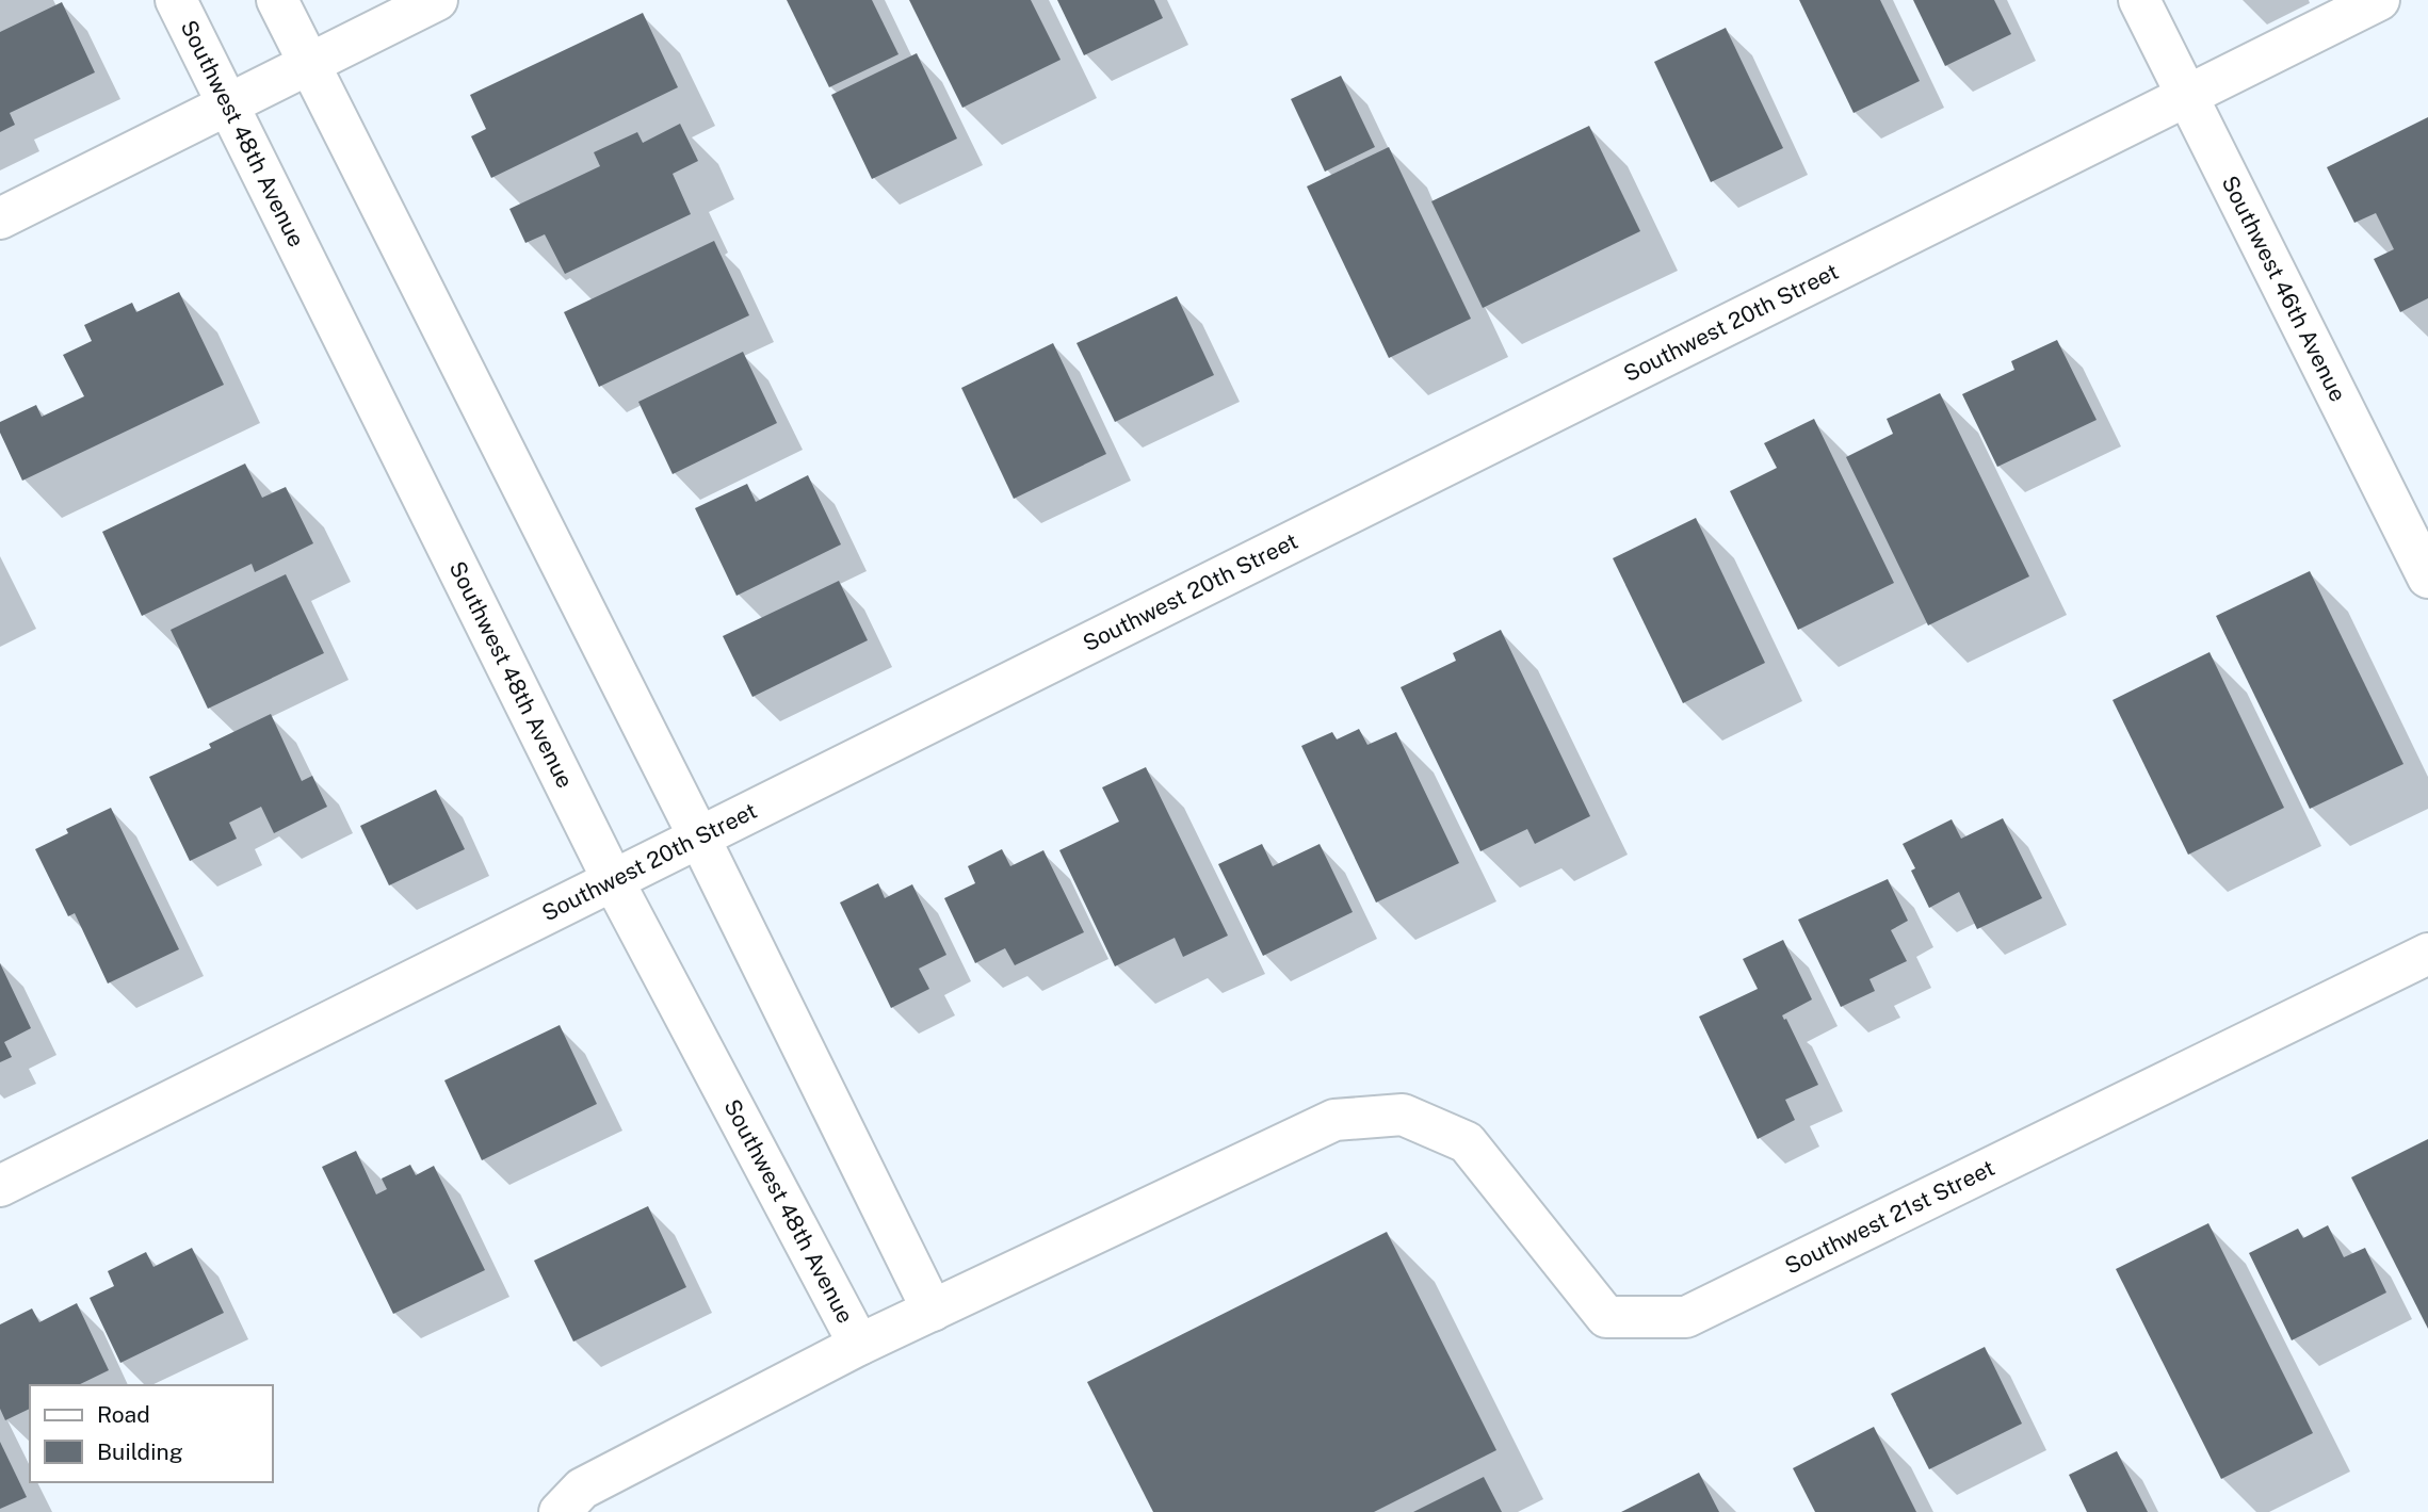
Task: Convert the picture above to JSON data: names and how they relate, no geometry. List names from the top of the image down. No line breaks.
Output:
{"streets":{"street":["Southwest 48th Avenue","Southwest 46th Avenue","Southwest 20th Street","Southwest 21st Street"]},"crossings":[["Southwest 48th Avenue","Southwest 20th Street"],["Southwest 46th Avenue","Southwest 20th Street"]],"legend":["Road","Building"]}
